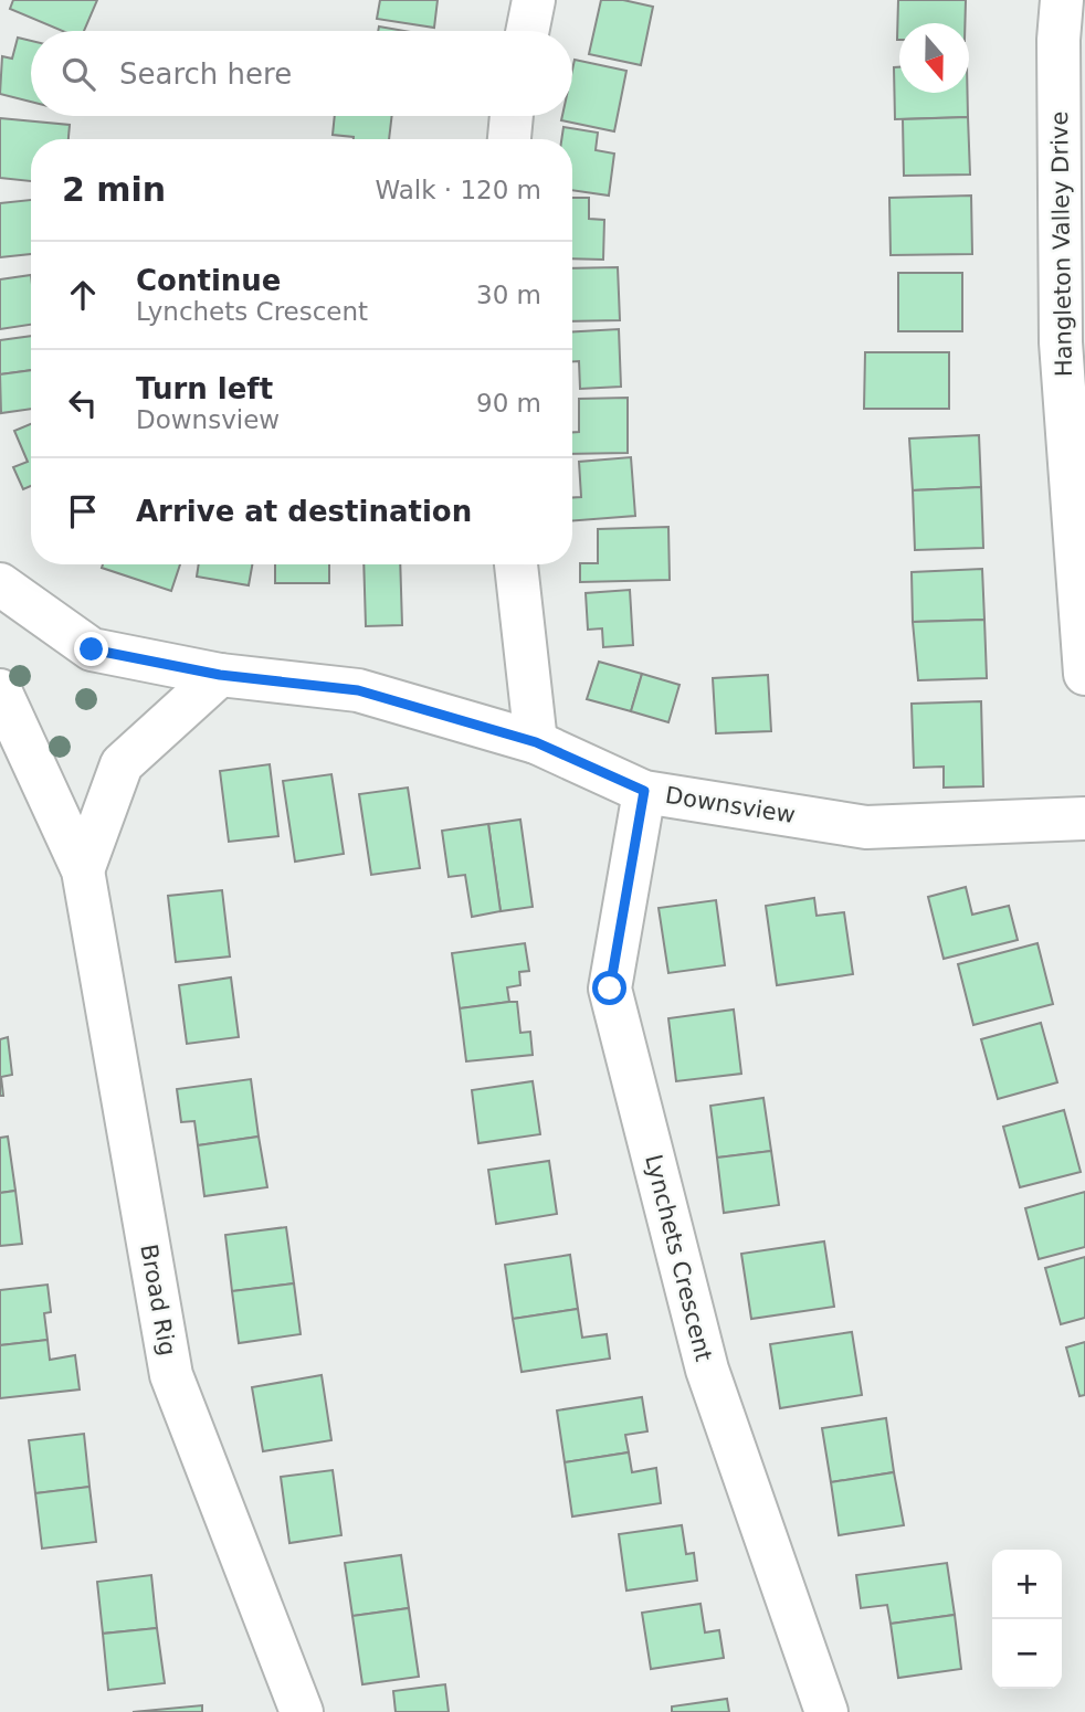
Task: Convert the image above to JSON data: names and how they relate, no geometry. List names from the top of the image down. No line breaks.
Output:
{"streets":{"street":["Hangleton Valley Drive","Downsview","Lynchets Crescent","Broad Rig"]},"crossings":[["Downsview","Lynchets Crescent"],["Downsview","Broad Rig"]],"north":"bottom","page":{"search":"Search here","heading":["2 min","Walk · 120 m"],"list":[["Continue","Lynchets Crescent","30 m"],["Turn left","Downsview","90 m"],"Arrive at destination"],"map_buttons":["+","−"]}}
